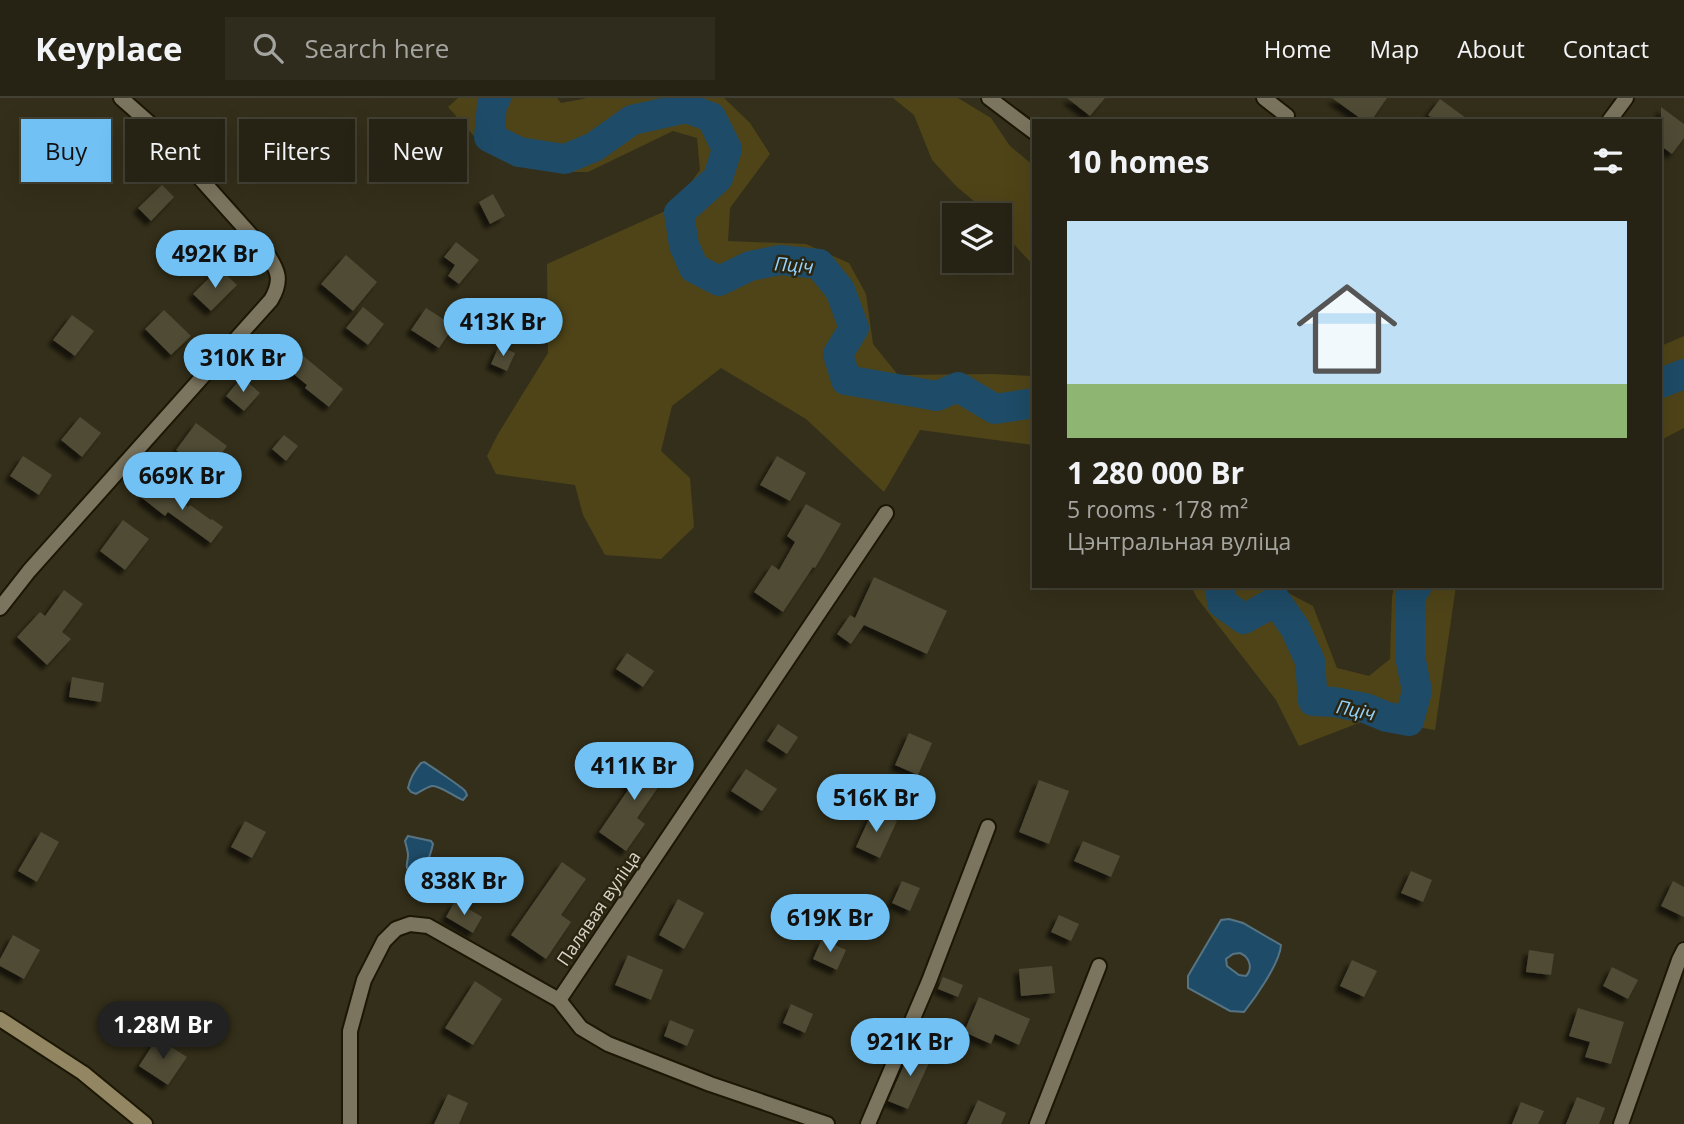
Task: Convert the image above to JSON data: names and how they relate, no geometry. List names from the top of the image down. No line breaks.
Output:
{"streets":{"street":["Палявая вуліца"]},"water":["Пціч"],"page":{"header":"Keyplace","search":"Search here","nav":["Home","Map","About","Contact"],"chip":["Buy","Rent","Filters","New"],"heading":"10 homes","list":[{"name":"1 280 000 Br","note":"5 rooms · 178 m² · Цэнтральная вуліца"}],"price":["492K Br","413K Br","310K Br","669K Br","411K Br","516K Br","838K Br","619K Br","1.28M Br","921K Br"]}}
